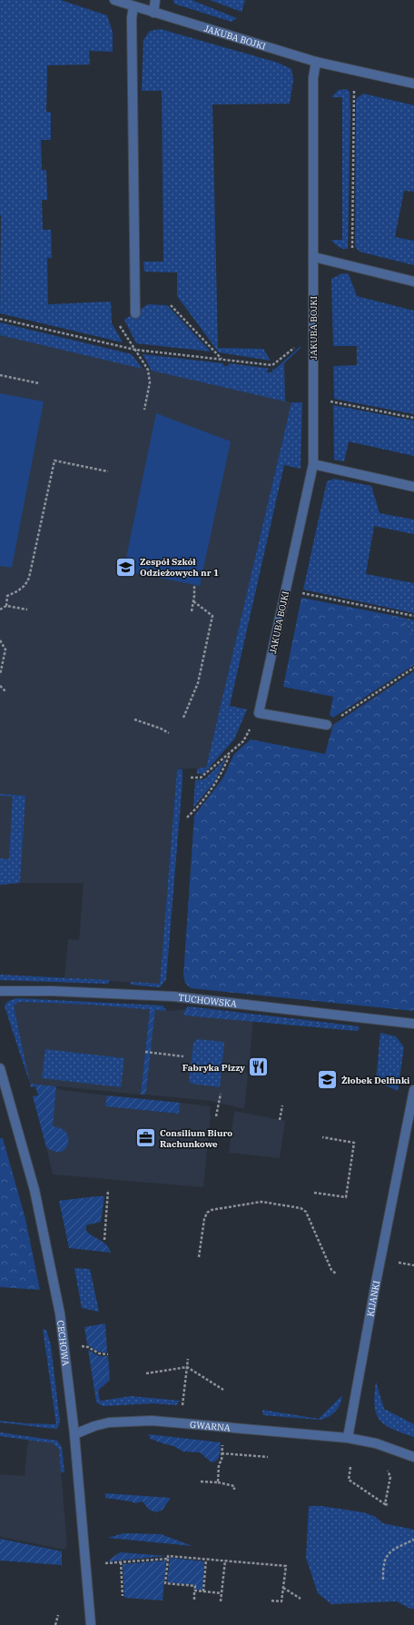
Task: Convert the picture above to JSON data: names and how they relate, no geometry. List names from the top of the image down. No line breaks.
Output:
{"streets":{"street":["JAKUBA BOJKI","TUCHOWSKA","KIJANKI","CECHOWA","GWARNA"]},"crossings":[["KIJANKI","GWARNA"],["CECHOWA","GWARNA"]],"places":{"school or university":["Zespół Szkół Odzieżowych nr 1","Żłobek Delfinki"],"restaurant":["Fabryka Pizzy"],"office":["Consilium Biuro Rachunkowe"]}}
